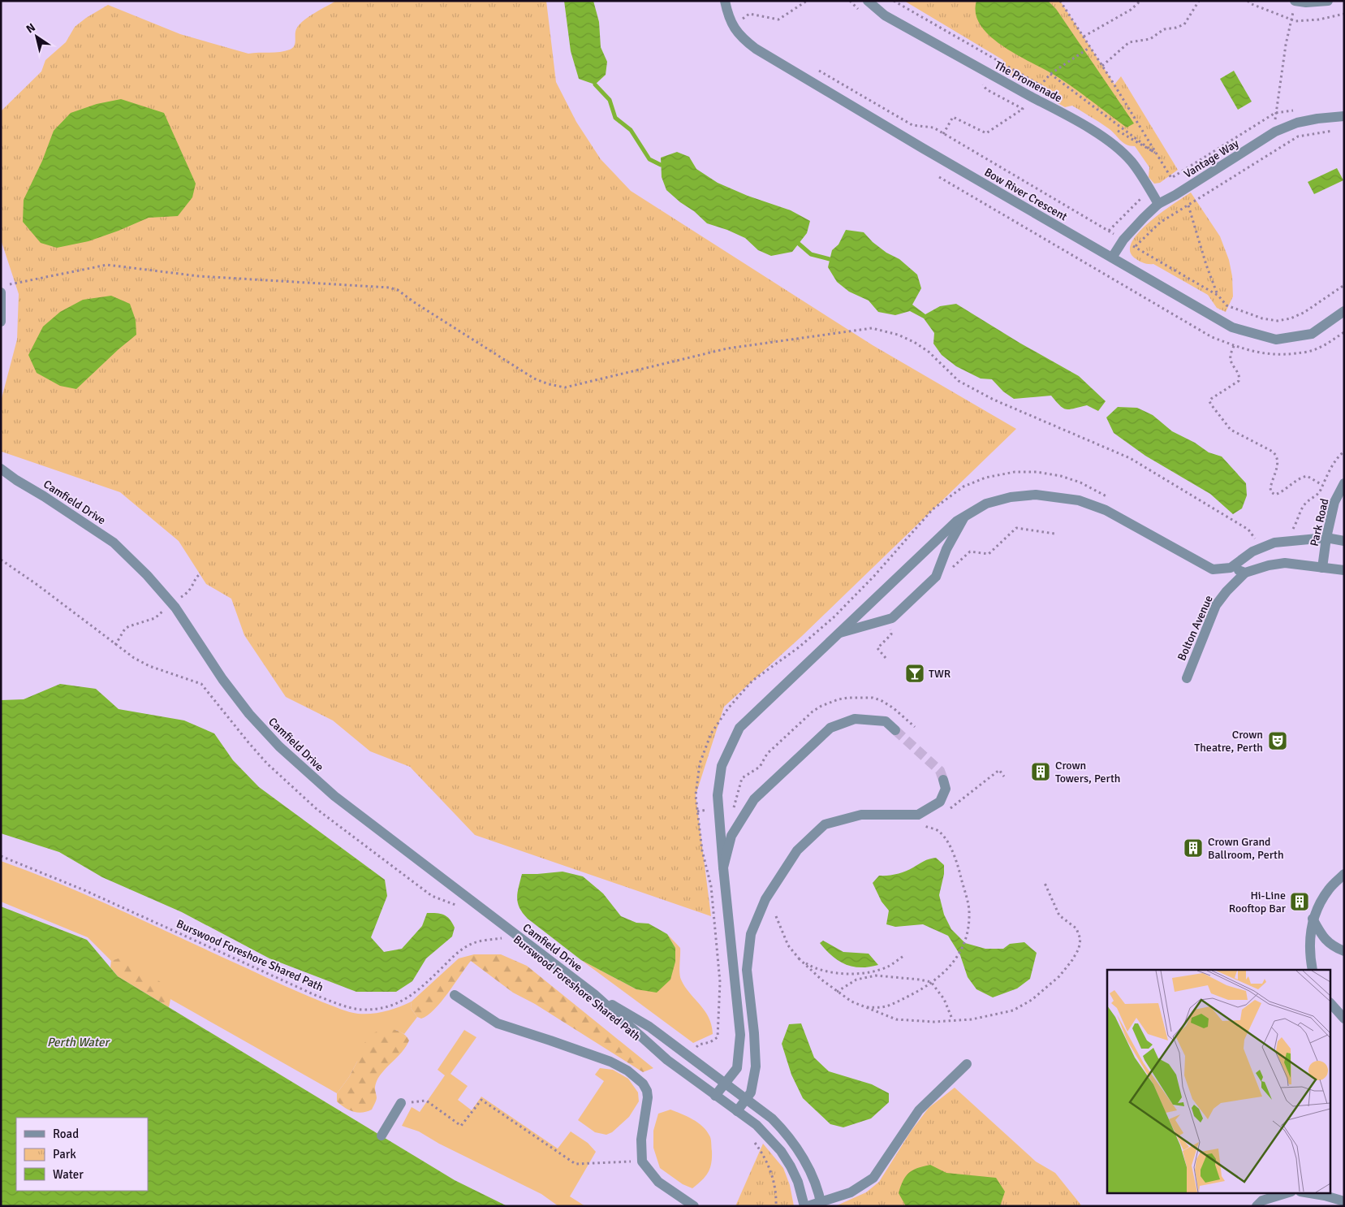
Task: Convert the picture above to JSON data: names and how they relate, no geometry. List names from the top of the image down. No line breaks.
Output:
{"streets":{"street":["The Promenade","Vantage Way","Bow River Crescent","Camfield Drive","Park Road","Bolton Avenue"],"path":["Burswood Foreshore Shared Path"]},"crossings":[["The Promenade","Vantage Way"],["Vantage Way","Bow River Crescent"],["Park Road","Bolton Avenue"]],"water":["Perth Water"],"places":{"bar":["TWR"],"theatre":["Crown Theatre, Perth"],"building":["Crown Towers, Perth","Crown Grand Ballroom, Perth","Hi-Line Rooftop Bar"]},"legend":["Road","Park","Water"],"north":"top left"}
